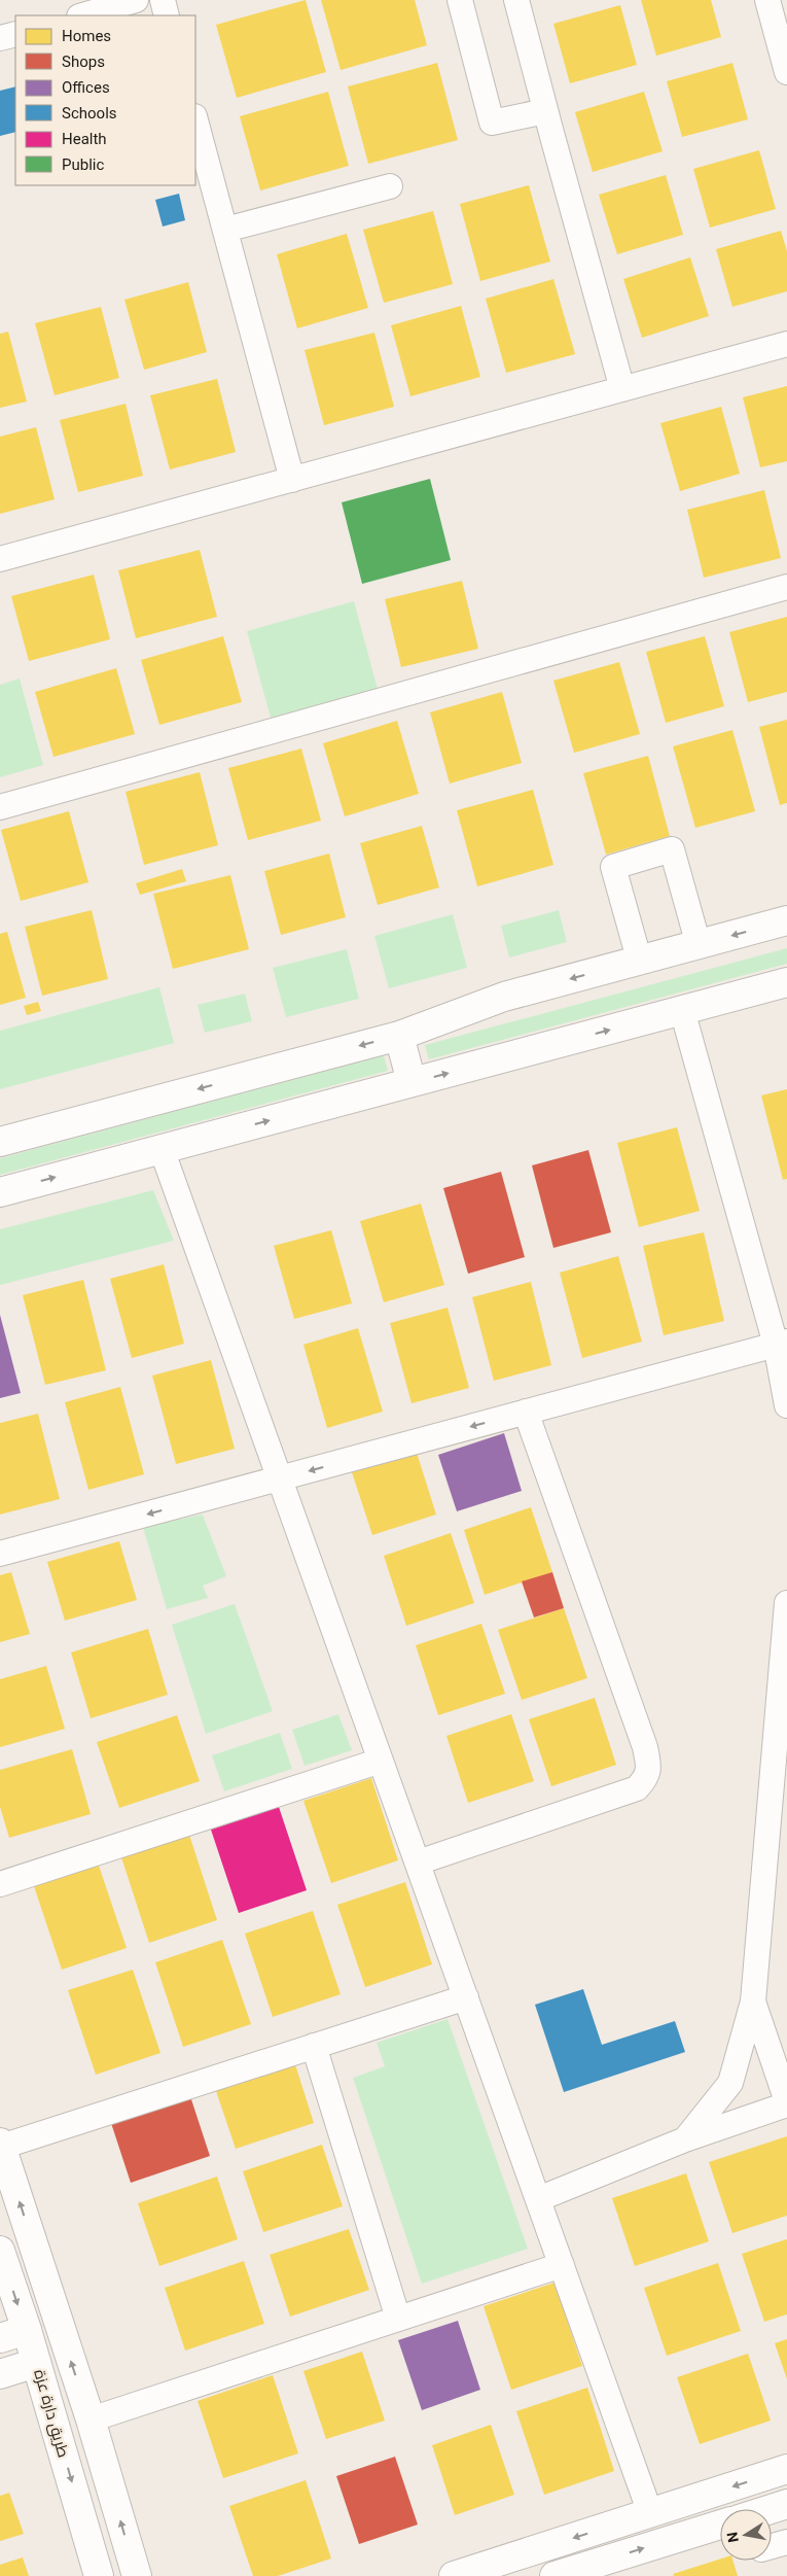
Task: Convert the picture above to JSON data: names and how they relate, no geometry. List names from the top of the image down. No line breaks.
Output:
{"streets":{"main road":["طريق دارة عزة"]},"legend":["Homes","Shops","Offices","Schools","Health","Public"],"north":"left"}
